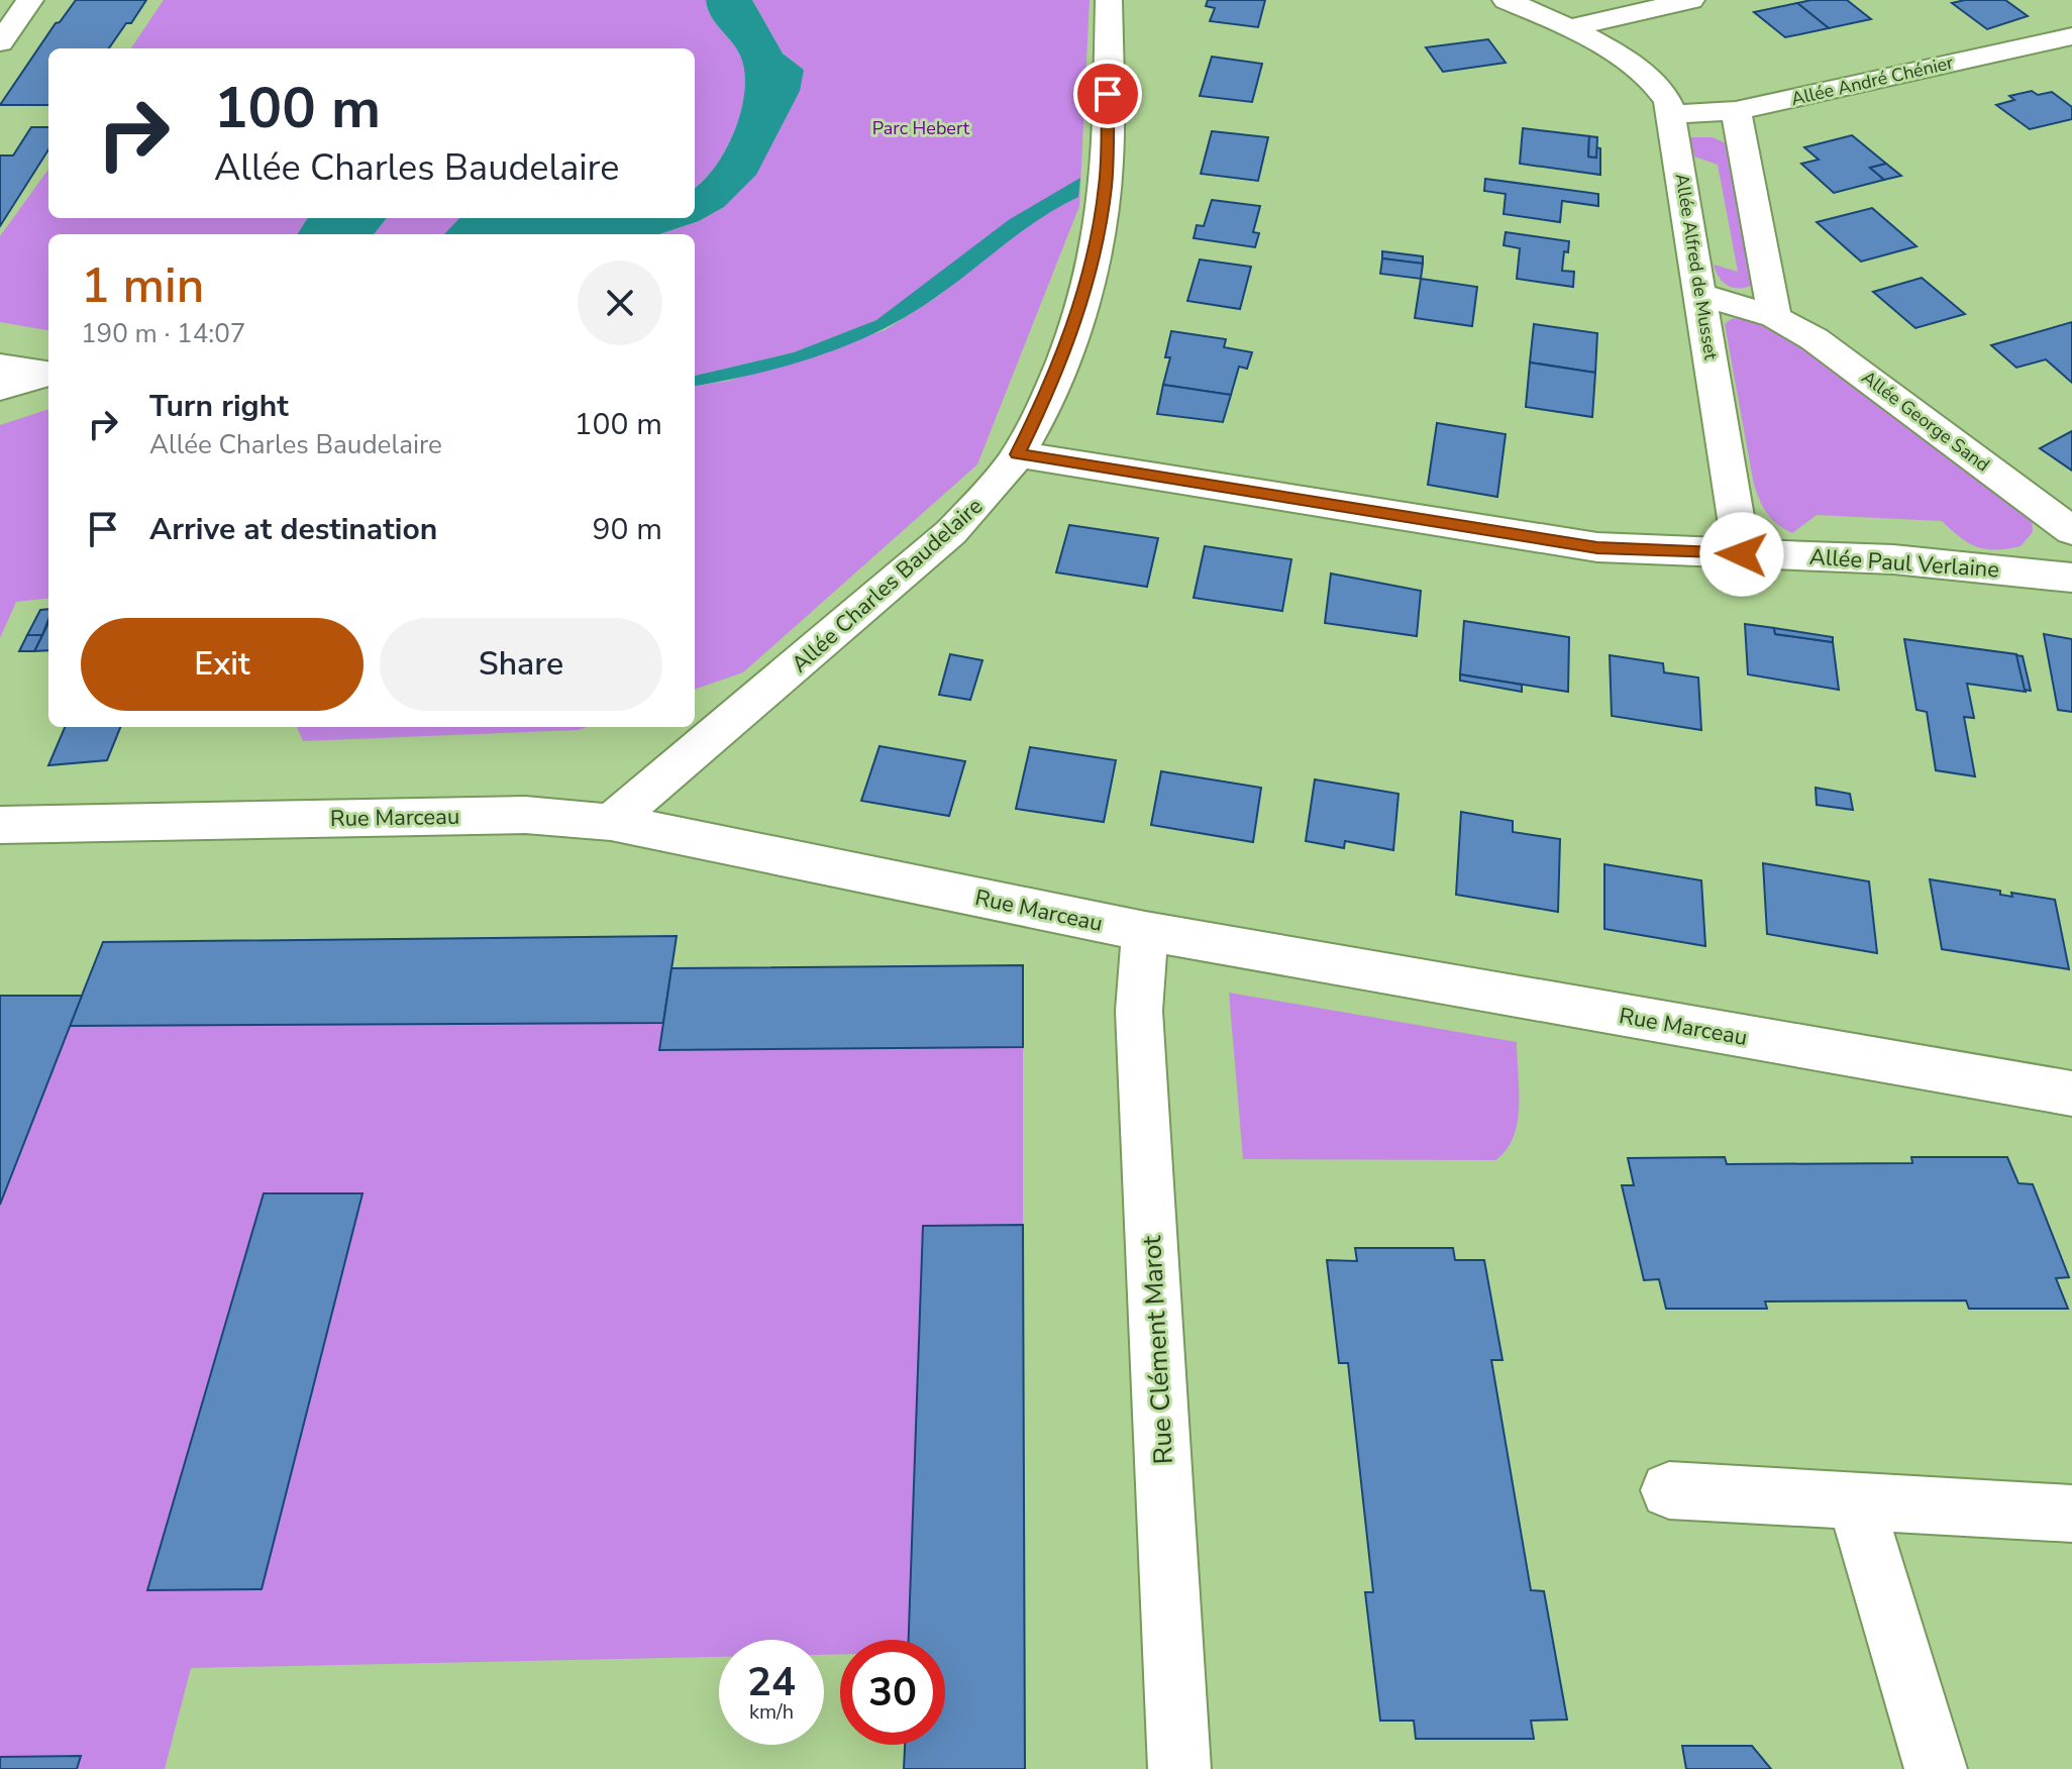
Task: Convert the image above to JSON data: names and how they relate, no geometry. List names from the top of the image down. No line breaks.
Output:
{"streets":{"street":["Allée André Chénier","Allée Alfred de Musset","Allée George Sand","Allée Paul Verlaine","Allée Charles Baudelaire","Rue Marceau","Rue Clément Marot"]},"crossings":[["Allée André Chénier","Allée Alfred de Musset"],["Allée Alfred de Musset","Allée George Sand"],["Allée Alfred de Musset","Allée Paul Verlaine"],["Allée Paul Verlaine","Allée Charles Baudelaire"],["Allée Charles Baudelaire","Rue Marceau"],["Rue Marceau","Rue Clément Marot"]],"parks":["Parc Hebert"],"page":{"turn":["100 m","Allée Charles Baudelaire"],"heading":["1 min","190 m · 14:07"],"list":[{"name":"Turn right","note":"Allée Charles Baudelaire","value":"100 m"},{"name":"Arrive at destination","value":"90 m"}],"buttons":["Exit","Share"],"speed":"24 km/h","limit":"30"}}
